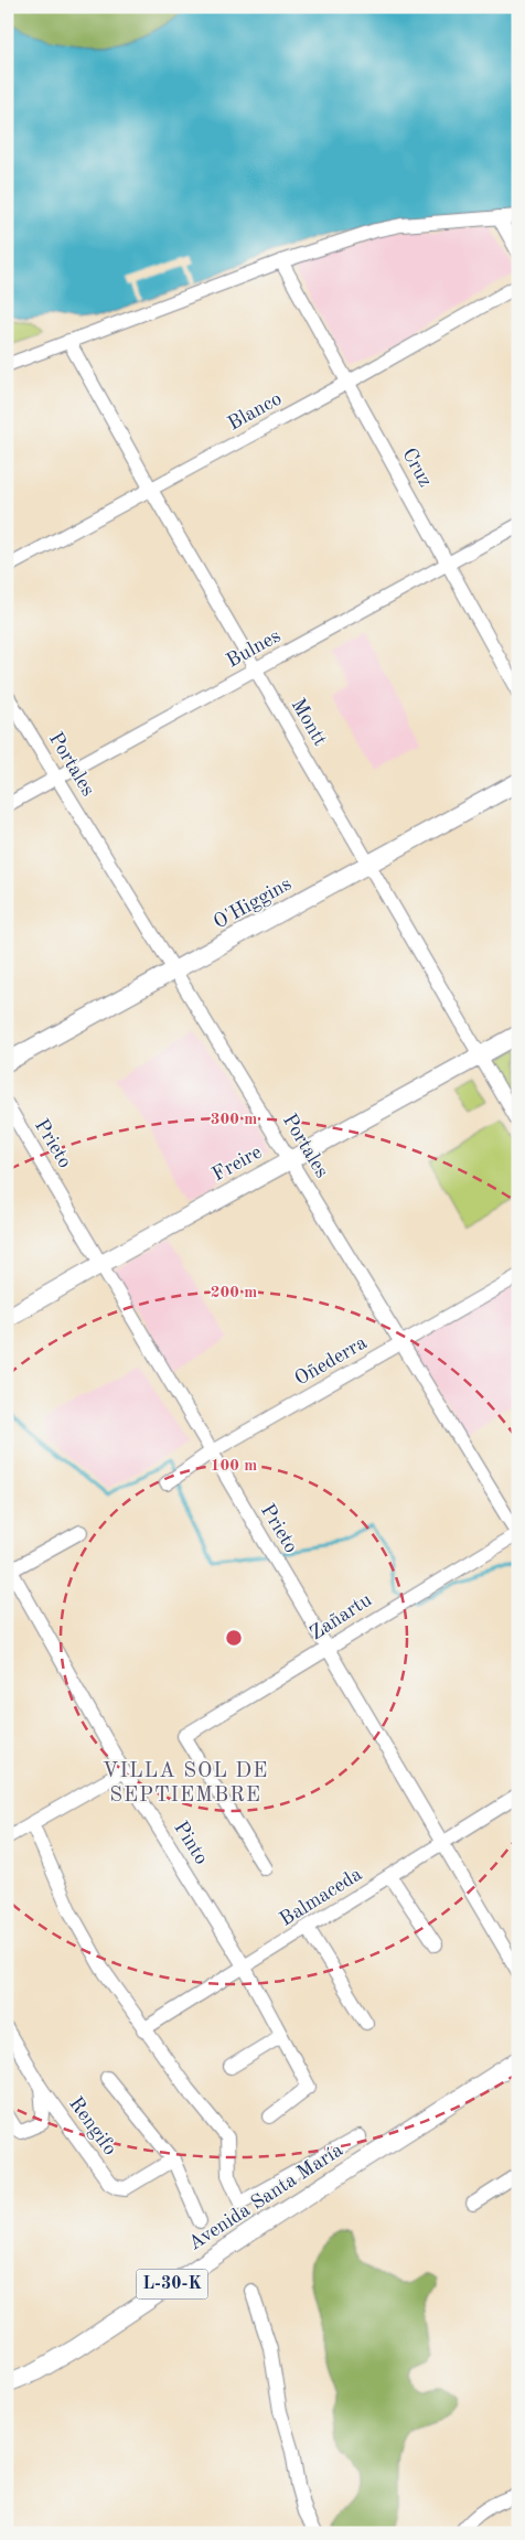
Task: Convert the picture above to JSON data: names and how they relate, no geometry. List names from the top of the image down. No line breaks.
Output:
{"streets":{"main road":["O'Higgins","Freire","Avenida Santa María","L-30-K"],"street":["Blanco","Cruz","Bulnes","Montt","Portales","Prieto","Oñederra","Zañartu","Pinto","Balmaceda","Rengifo"]},"crossings":[["Blanco","Cruz"],["Blanco","Montt"],["Cruz","Bulnes"],["Bulnes","Montt"],["Bulnes","Portales"],["Montt","O'Higgins"],["Montt","Freire"],["Portales","O'Higgins"],["Portales","Freire"],["Portales","Oñederra"],["Portales","Zañartu"],["Prieto","Freire"],["Prieto","Oñederra"],["Prieto","Zañartu"],["Prieto","Balmaceda"],["Pinto","Balmaceda"]],"districts":["VILLA SOL DE SEPTIEMBRE"],"rings":["300 m","200 m","100 m"]}
